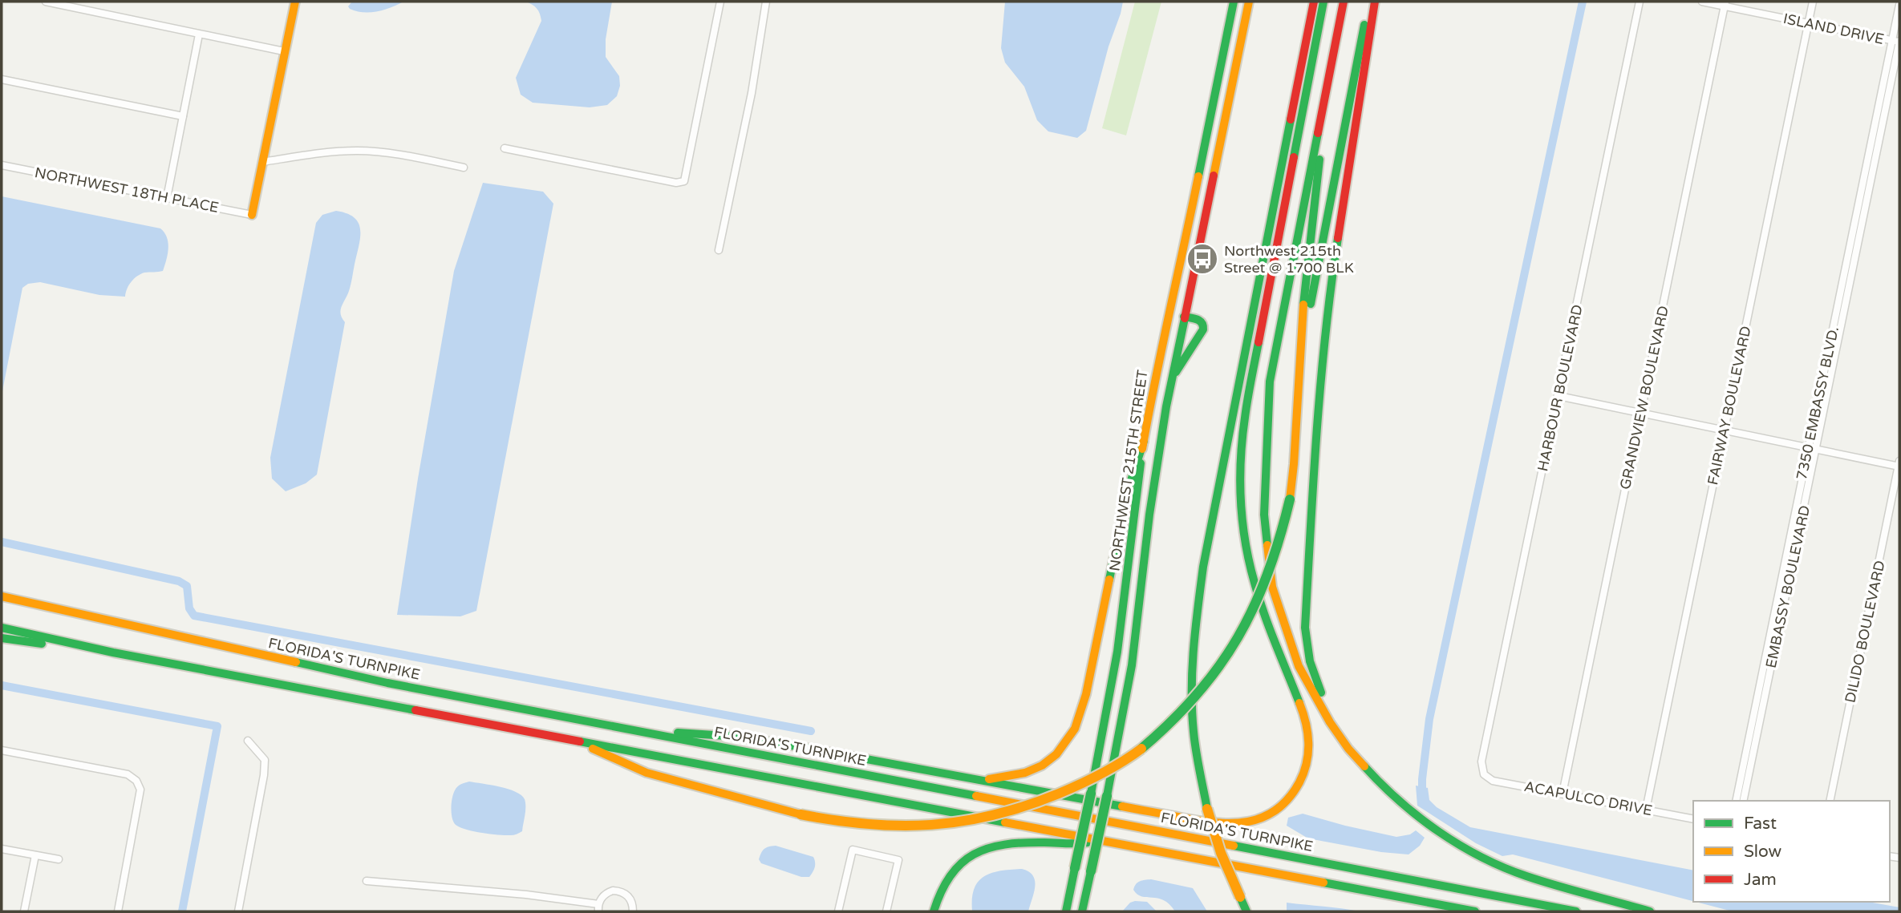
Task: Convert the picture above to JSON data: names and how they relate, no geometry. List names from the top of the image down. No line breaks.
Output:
{"streets":{"main road":["NORTHWEST 215TH STREET","FLORIDA'S TURNPIKE"],"street":["ISLAND DRIVE","NORTHWEST 18TH PLACE","HARBOUR BOULEVARD","GRANDVIEW BOULEVARD","7350 EMBASSY BLVD.","FAIRWAY BOULEVARD","EMBASSY BOULEVARD","DILIDO BOULEVARD","ACAPULCO DRIVE"]},"crossings":[["ISLAND DRIVE","GRANDVIEW BOULEVARD"],["ISLAND DRIVE","FAIRWAY BOULEVARD"],["ISLAND DRIVE","EMBASSY BOULEVARD"],["HARBOUR BOULEVARD","ACAPULCO DRIVE"],["GRANDVIEW BOULEVARD","ACAPULCO DRIVE"],["7350 EMBASSY BLVD.","EMBASSY BOULEVARD"],["FAIRWAY BOULEVARD","ACAPULCO DRIVE"]],"places":{"bus stop":["Northwest 215th Street @ 1700 BLK"]},"legend":["Fast","Slow","Jam"]}
